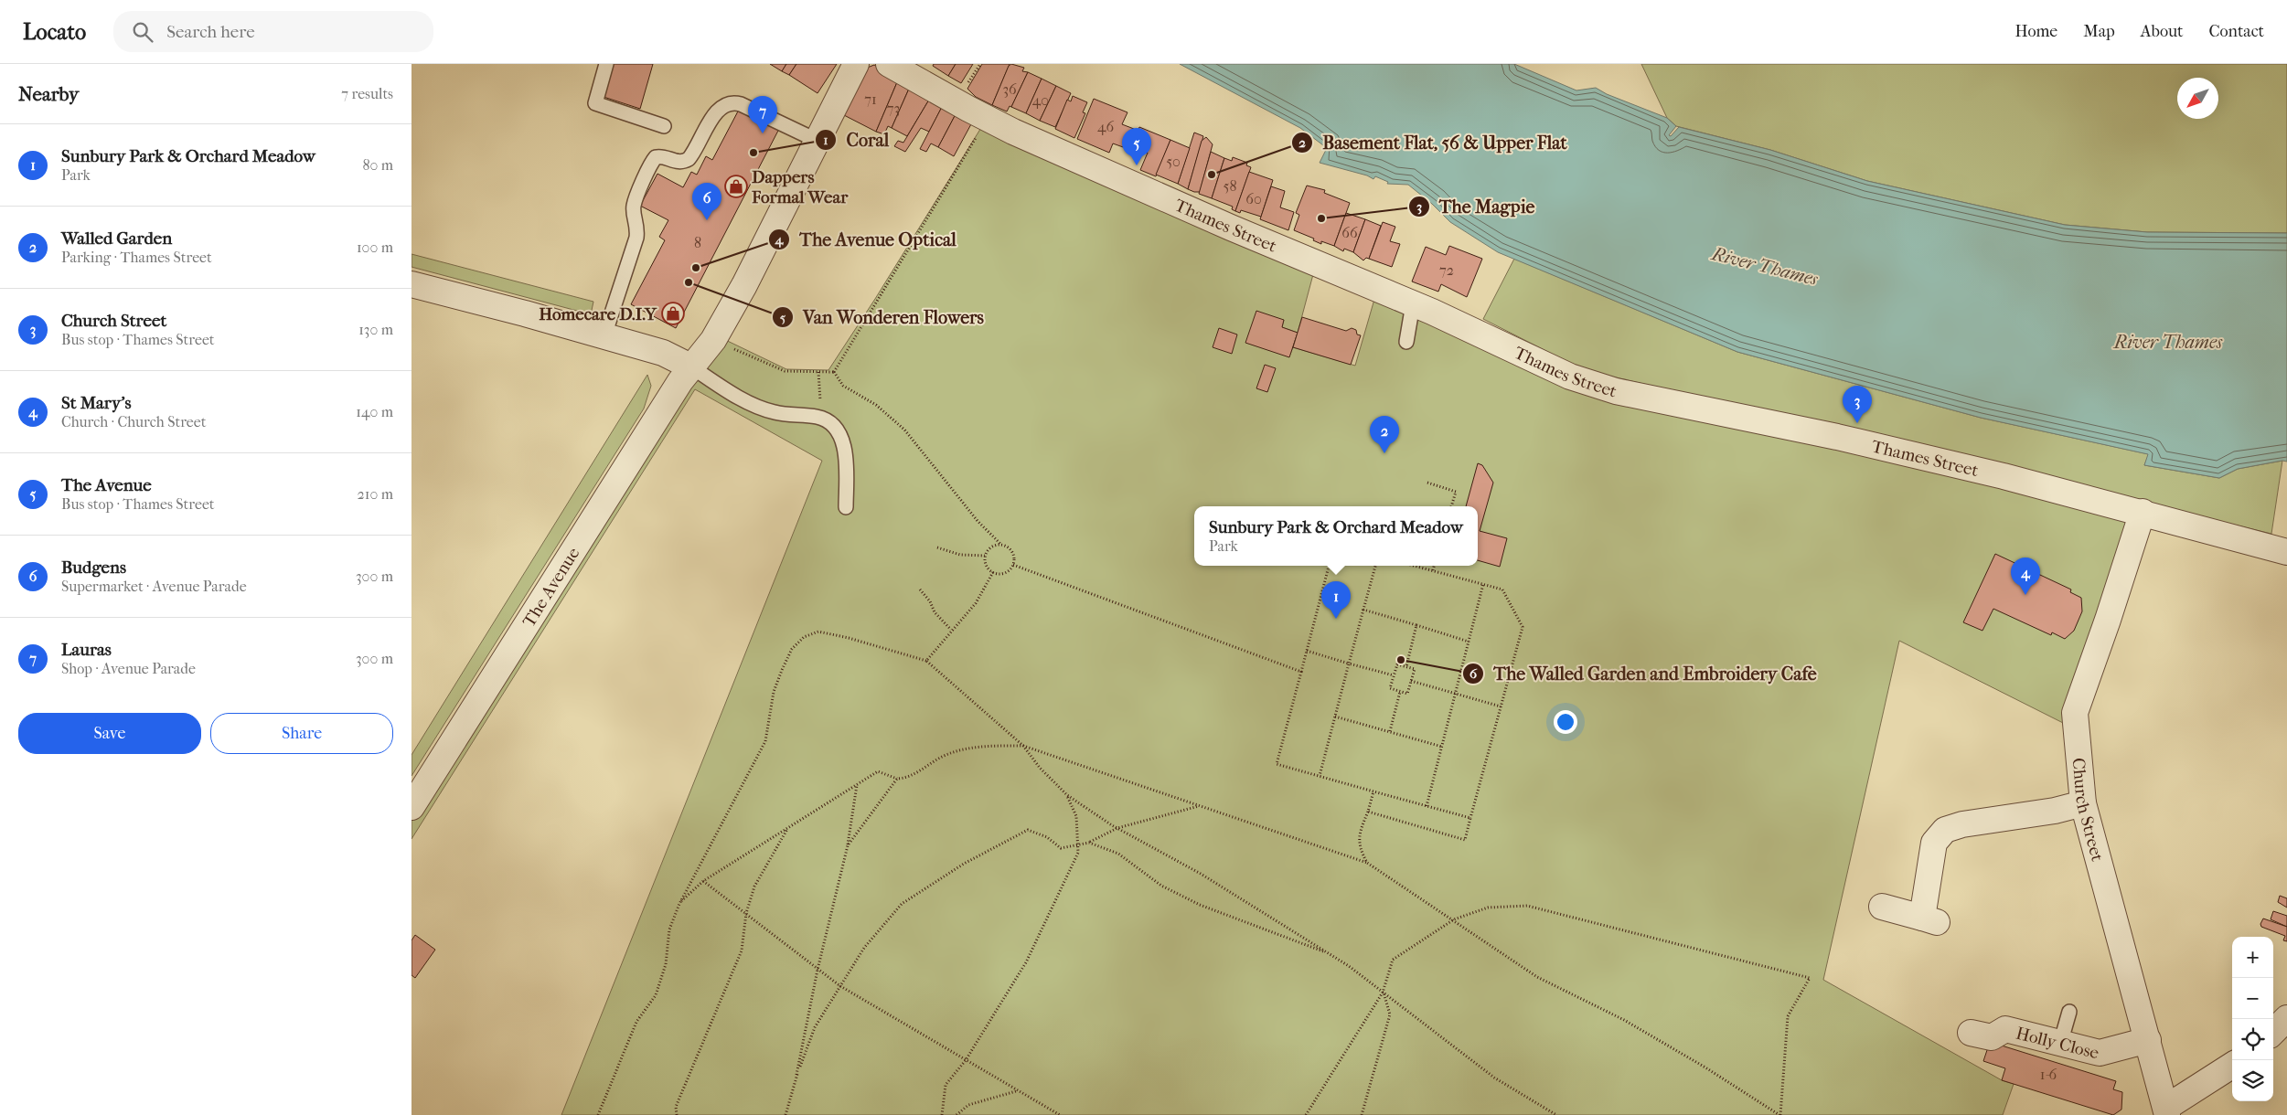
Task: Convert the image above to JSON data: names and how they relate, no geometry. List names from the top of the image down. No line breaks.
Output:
{"streets":{"street":["Thames Street","The Avenue","Church Street","Holly Close"]},"crossings":[["Thames Street","Church Street"],["Church Street","Holly Close"]],"water":["River Thames"],"places":{"other":["Coral","Basement Flat, 56 & Upper Flat","The Magpie","The Avenue Optical","Van Wonderen Flowers","The Walled Garden and Embroidery Cafe"],"shop":["Dappers Formal Wear","Homecare D.I.Y"]},"house_numbers":["36","71","40","73","46","50","58","60","66","8","72","1-6"],"north":"bottom left","page":{"header":"Locato","search":"Search here","nav":["Home","Map","About","Contact"],"heading":["Nearby","7 results"],"pins":["7","5","6","3","2","4","1"],"list":[{"mark":"1","name":"Sunbury Park & Orchard Meadow","note":"Park","value":"80 m"},{"mark":"2","name":"Walled Garden","note":"Parking · Thames Street","value":"100 m"},{"mark":"3","name":"Church Street","note":"Bus stop · Thames Street","value":"130 m"},{"mark":"4","name":"St Mary's","note":"Church · Church Street","value":"140 m"},{"mark":"5","name":"The Avenue","note":"Bus stop · Thames Street","value":"210 m"},{"mark":"6","name":"Budgens","note":"Supermarket · Avenue Parade","value":"300 m"},{"mark":"7","name":"Lauras","note":"Shop · Avenue Parade","value":"300 m"}],"popup":["Sunbury Park & Orchard Meadow","Park"],"buttons":["Save","Share"],"map_buttons":["+","−"]}}
